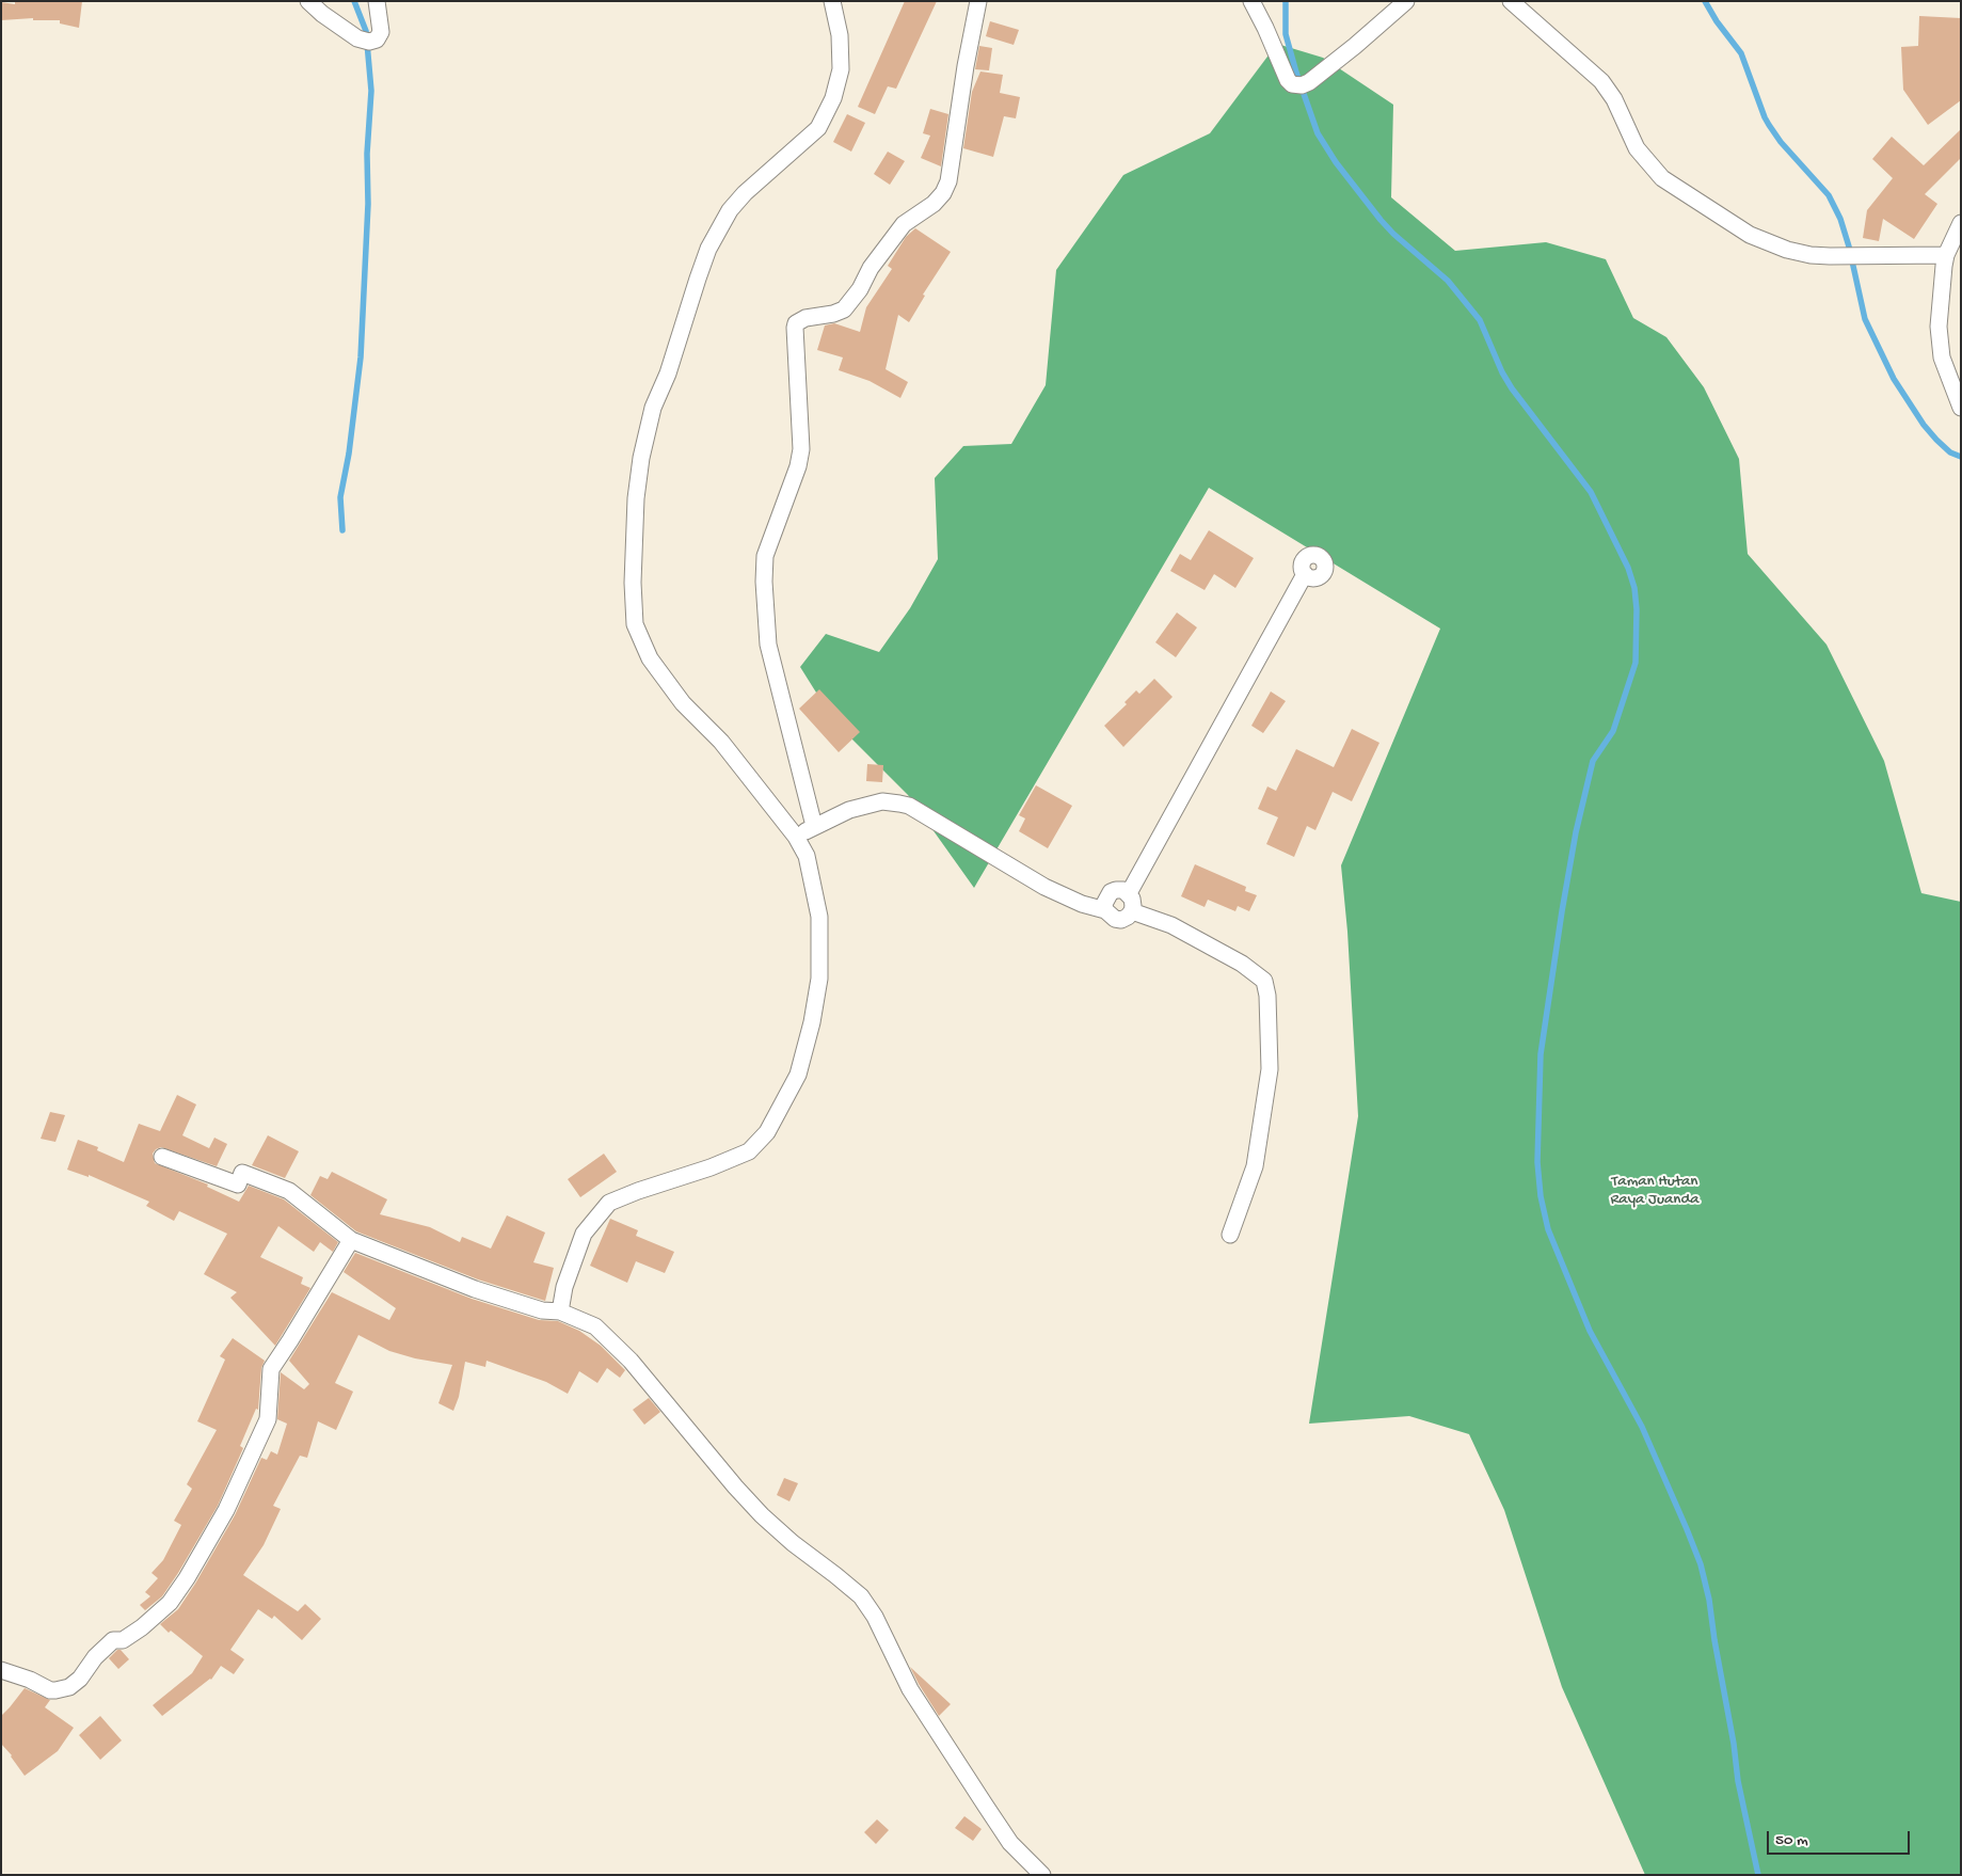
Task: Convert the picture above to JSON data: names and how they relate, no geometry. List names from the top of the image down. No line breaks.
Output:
{"parks":["Taman Hutan Raya Juanda"],"scale_bar":"50 m"}
